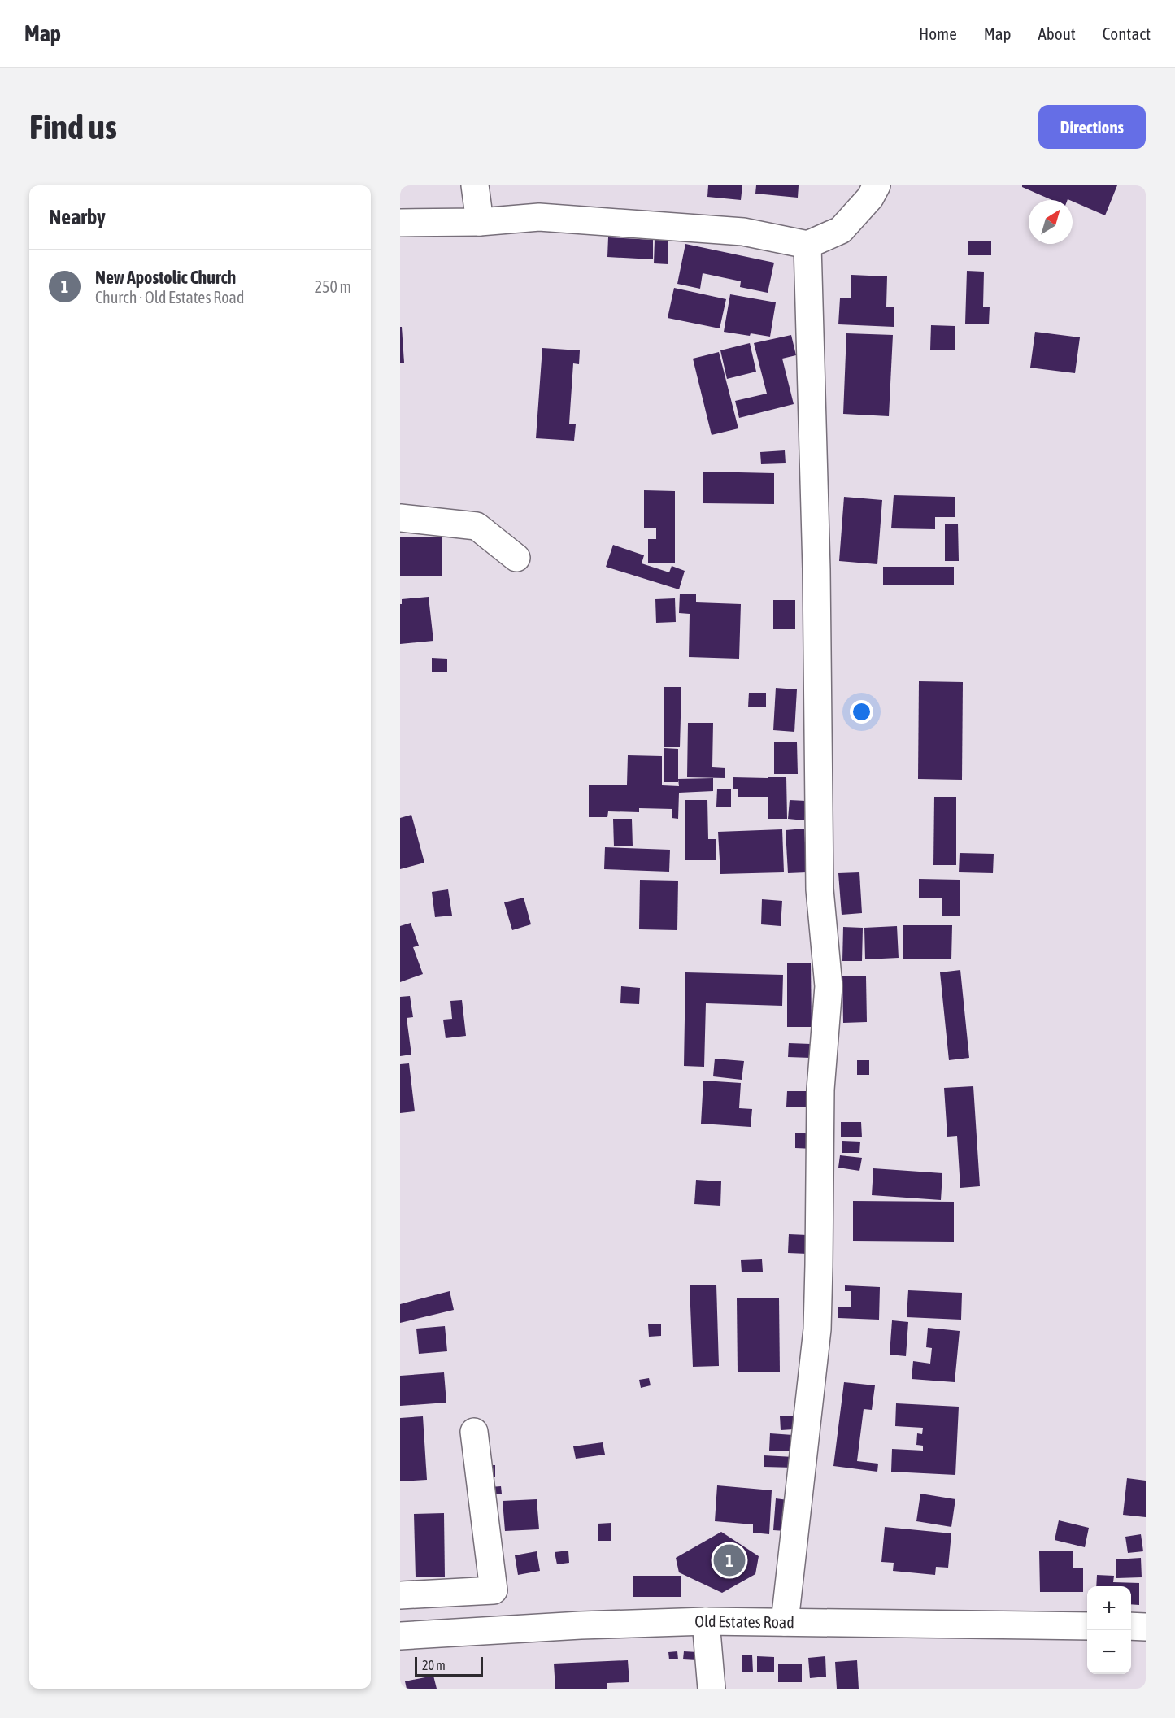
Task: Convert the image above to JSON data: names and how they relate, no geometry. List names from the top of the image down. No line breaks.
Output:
{"streets":{"street":["Old Estates Road"]},"scale_bar":"20 m","north":"top right","page":{"header":"Map","nav":["Home","Map","About","Contact"],"buttons":"Directions","title":"Find us","heading":"Nearby","list":[{"mark":"1","name":"New Apostolic Church","note":"Church · Old Estates Road","value":"250 m"}],"pins":"1","map_buttons":["+","−"],"scale":"20 m"}}
